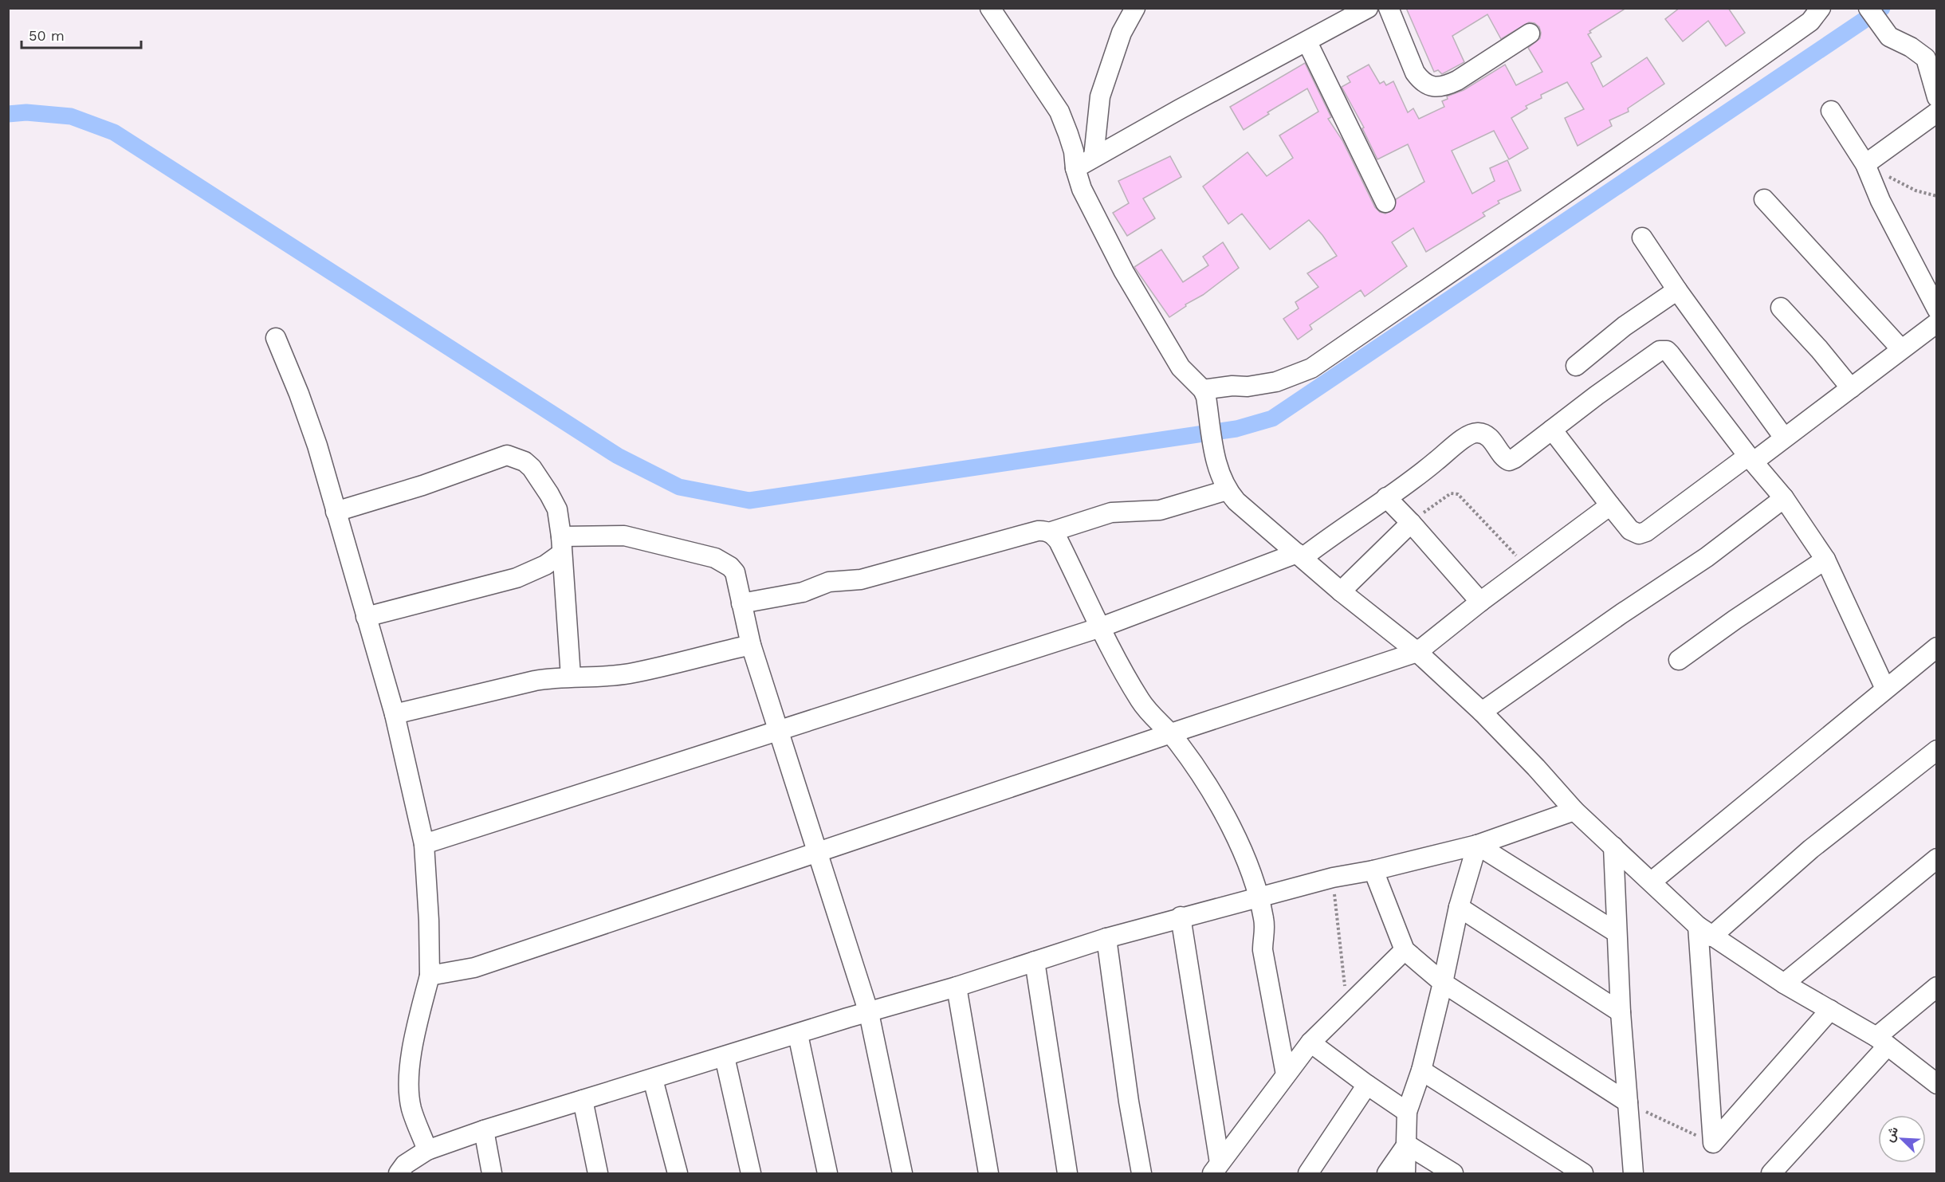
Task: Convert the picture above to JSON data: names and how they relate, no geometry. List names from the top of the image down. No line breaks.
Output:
{"scale_bar":"50 m","north":"top left"}
